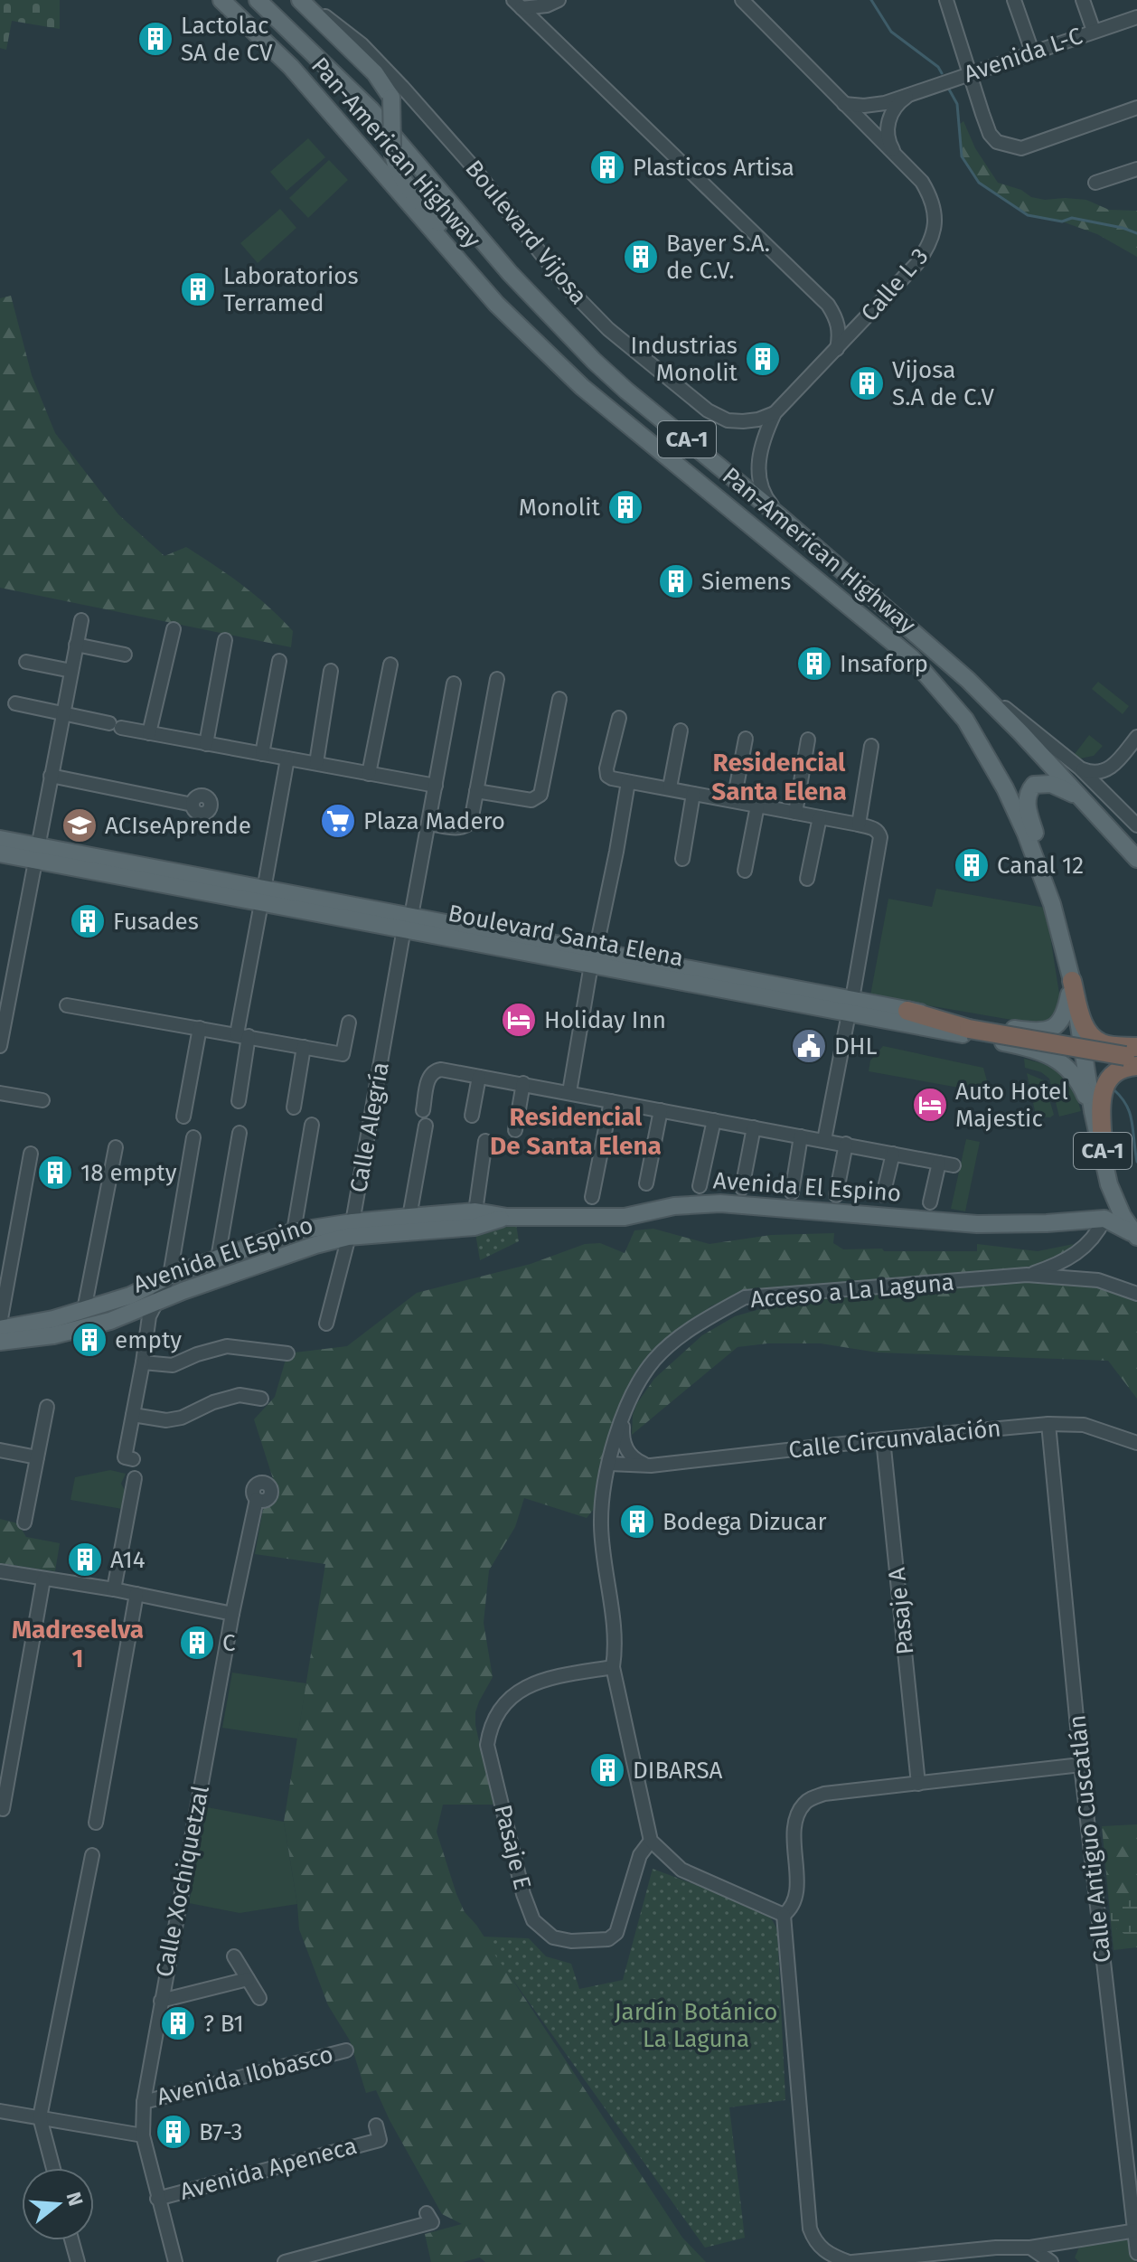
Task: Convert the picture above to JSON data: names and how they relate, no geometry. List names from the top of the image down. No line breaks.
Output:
{"streets":{"main road":["Pan-American Highway","CA-1","Boulevard Santa Elena","Avenida El Espino"],"street":["Avenida L-C","Boulevard Vijosa","Calle L 3","Calle Alegría","Acceso a La Laguna","Calle Circunvalación","Pasaje A","Calle Antiguo Cuscatlán","Pasaje E","Calle Xochiquetzal","Avenida Ilobasco","Avenida Apeneca"]},"crossings":[["Avenida L-C","Calle L 3"],["Pan-American Highway","Calle L 3"],["Pan-American Highway","Boulevard Santa Elena"],["Boulevard Vijosa","Calle L 3"],["Boulevard Santa Elena","Calle Alegría"],["Calle Alegría","Avenida El Espino"],["Acceso a La Laguna","Calle Circunvalación"],["Calle Circunvalación","Pasaje A"],["Calle Circunvalación","Calle Antiguo Cuscatlán"],["Calle Xochiquetzal","Avenida Ilobasco"],["Calle Xochiquetzal","Avenida Apeneca"]],"districts":["Residencial Santa Elena","Residencial De Santa Elena","Madreselva 1"],"parks":["Jardín Botánico La Laguna"],"places":{"building":["Lactolac SA de CV","Plasticos Artisa","Bayer S.A. de C.V.","Laboratorios Terramed","Industrias Monolit","Vijosa S.A de C.V","Monolit","Siemens","Insaforp","Canal 12","Fusades","18 empty","empty","Bodega Dizucar","A14","C","DIBARSA","? B1","B7-3"],"supermarket":["Plaza Madero"],"school or university":["ACIseAprende"],"hotel":["Holiday Inn","Auto Hotel Majestic"],"public building":["DHL"]},"north":"right"}
